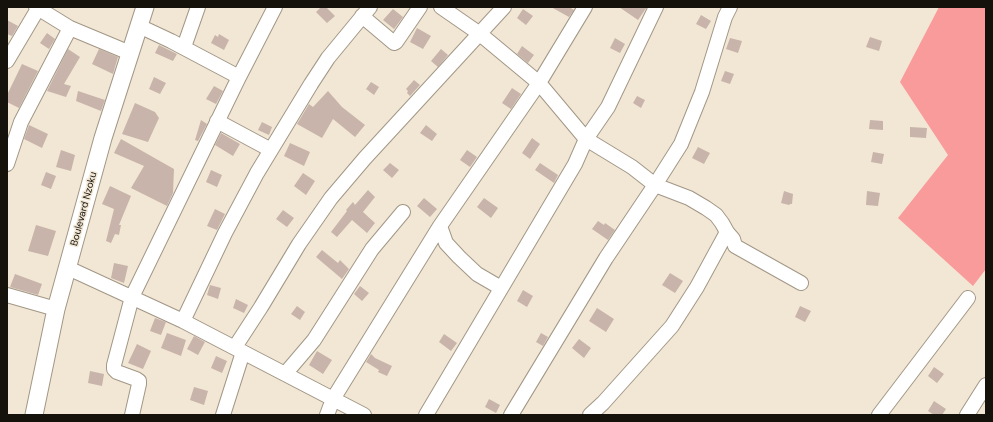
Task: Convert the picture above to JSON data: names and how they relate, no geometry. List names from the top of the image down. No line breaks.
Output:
{"streets":{"street":["Boulevard Nzoku"]}}
